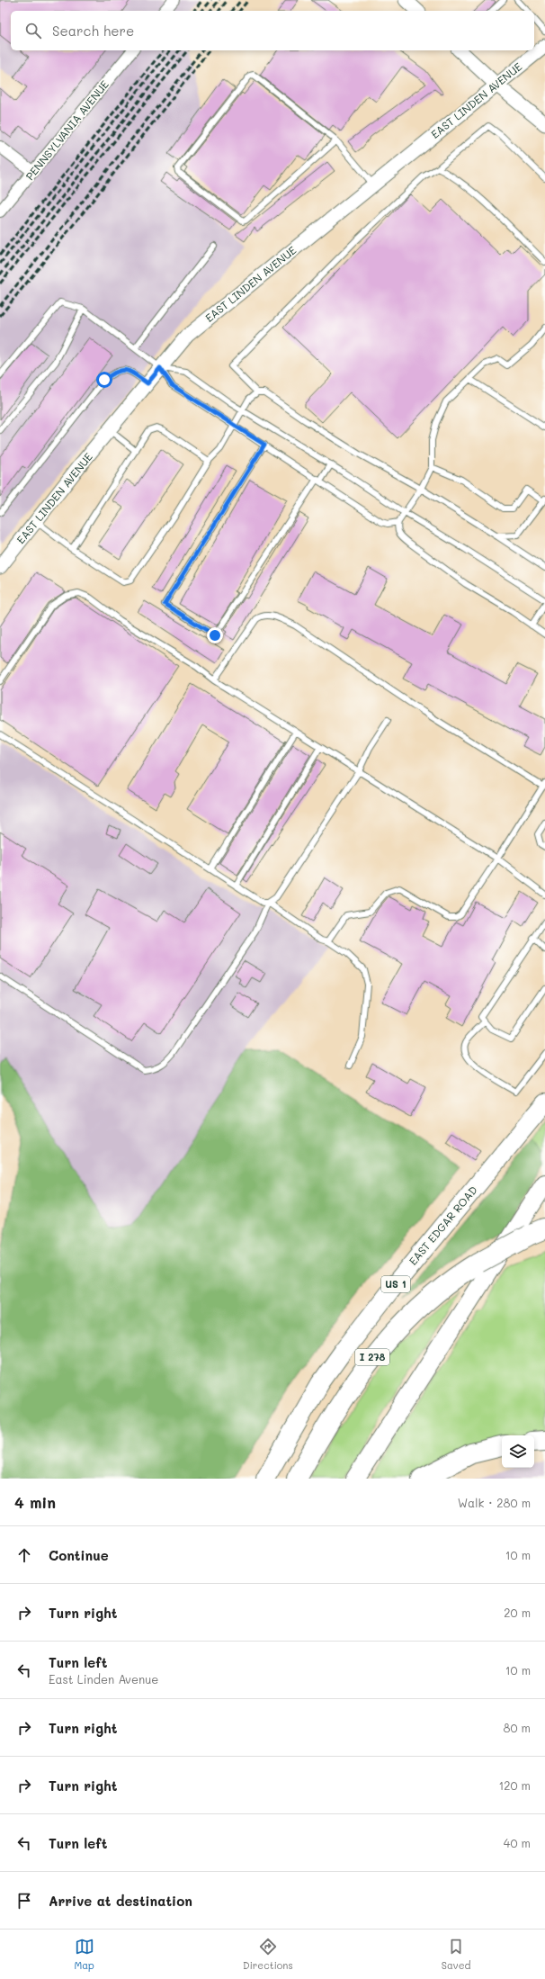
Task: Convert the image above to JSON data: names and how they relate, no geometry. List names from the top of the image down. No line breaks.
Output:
{"streets":{"highway":["EAST EDGAR ROAD","US 1","I 278"],"street":["EAST LINDEN AVENUE","PENNSYLVANIA AVENUE"]},"page":{"search":"Search here","heading":["4 min","Walk · 280 m"],"list":[["Continue","10 m"],["Turn right","20 m"],["Turn left","East Linden Avenue","10 m"],["Turn right","80 m"],["Turn right","120 m"],["Turn left","40 m"],"Arrive at destination"],"nav":["Map","Directions","Saved"]}}
